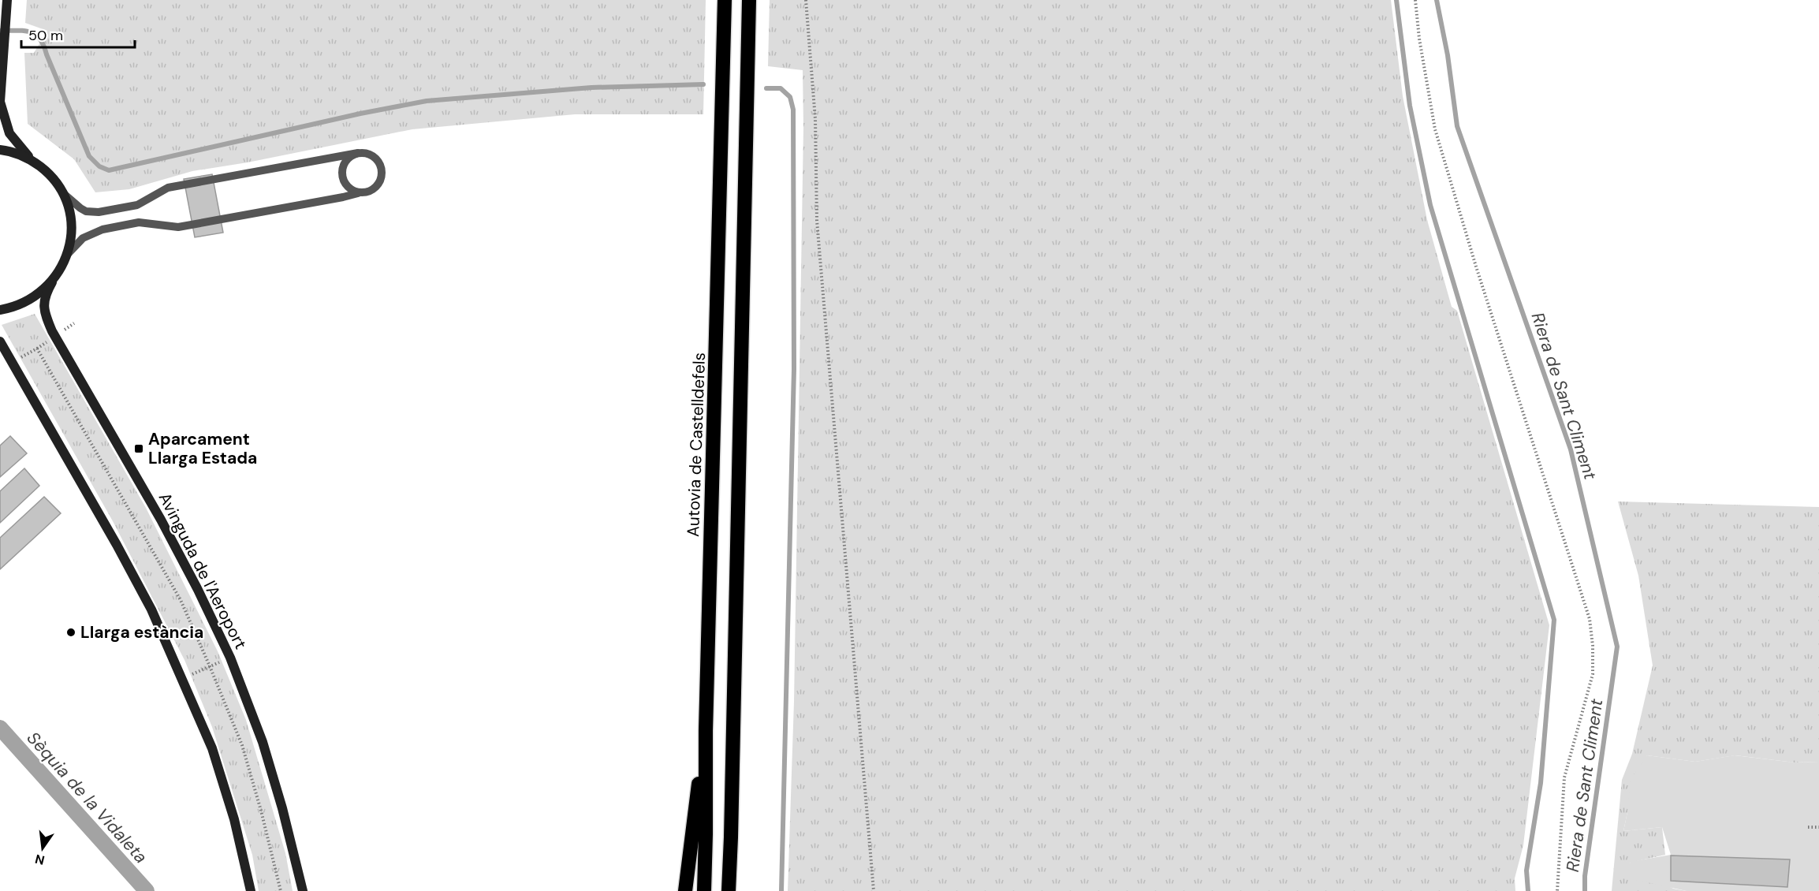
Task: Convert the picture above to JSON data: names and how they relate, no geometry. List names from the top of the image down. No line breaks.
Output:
{"streets":{"highway":["Autovia de Castelldefels"],"street":["Avinguda de l'Aeroport"]},"water":["Riera de Sant Climent","Sèquia de la Vidaleta"],"places":{"transit":["Aparcament Llarga Estada"],"other":["Llarga estància"]},"scale_bar":"50 m","north":"bottom"}
